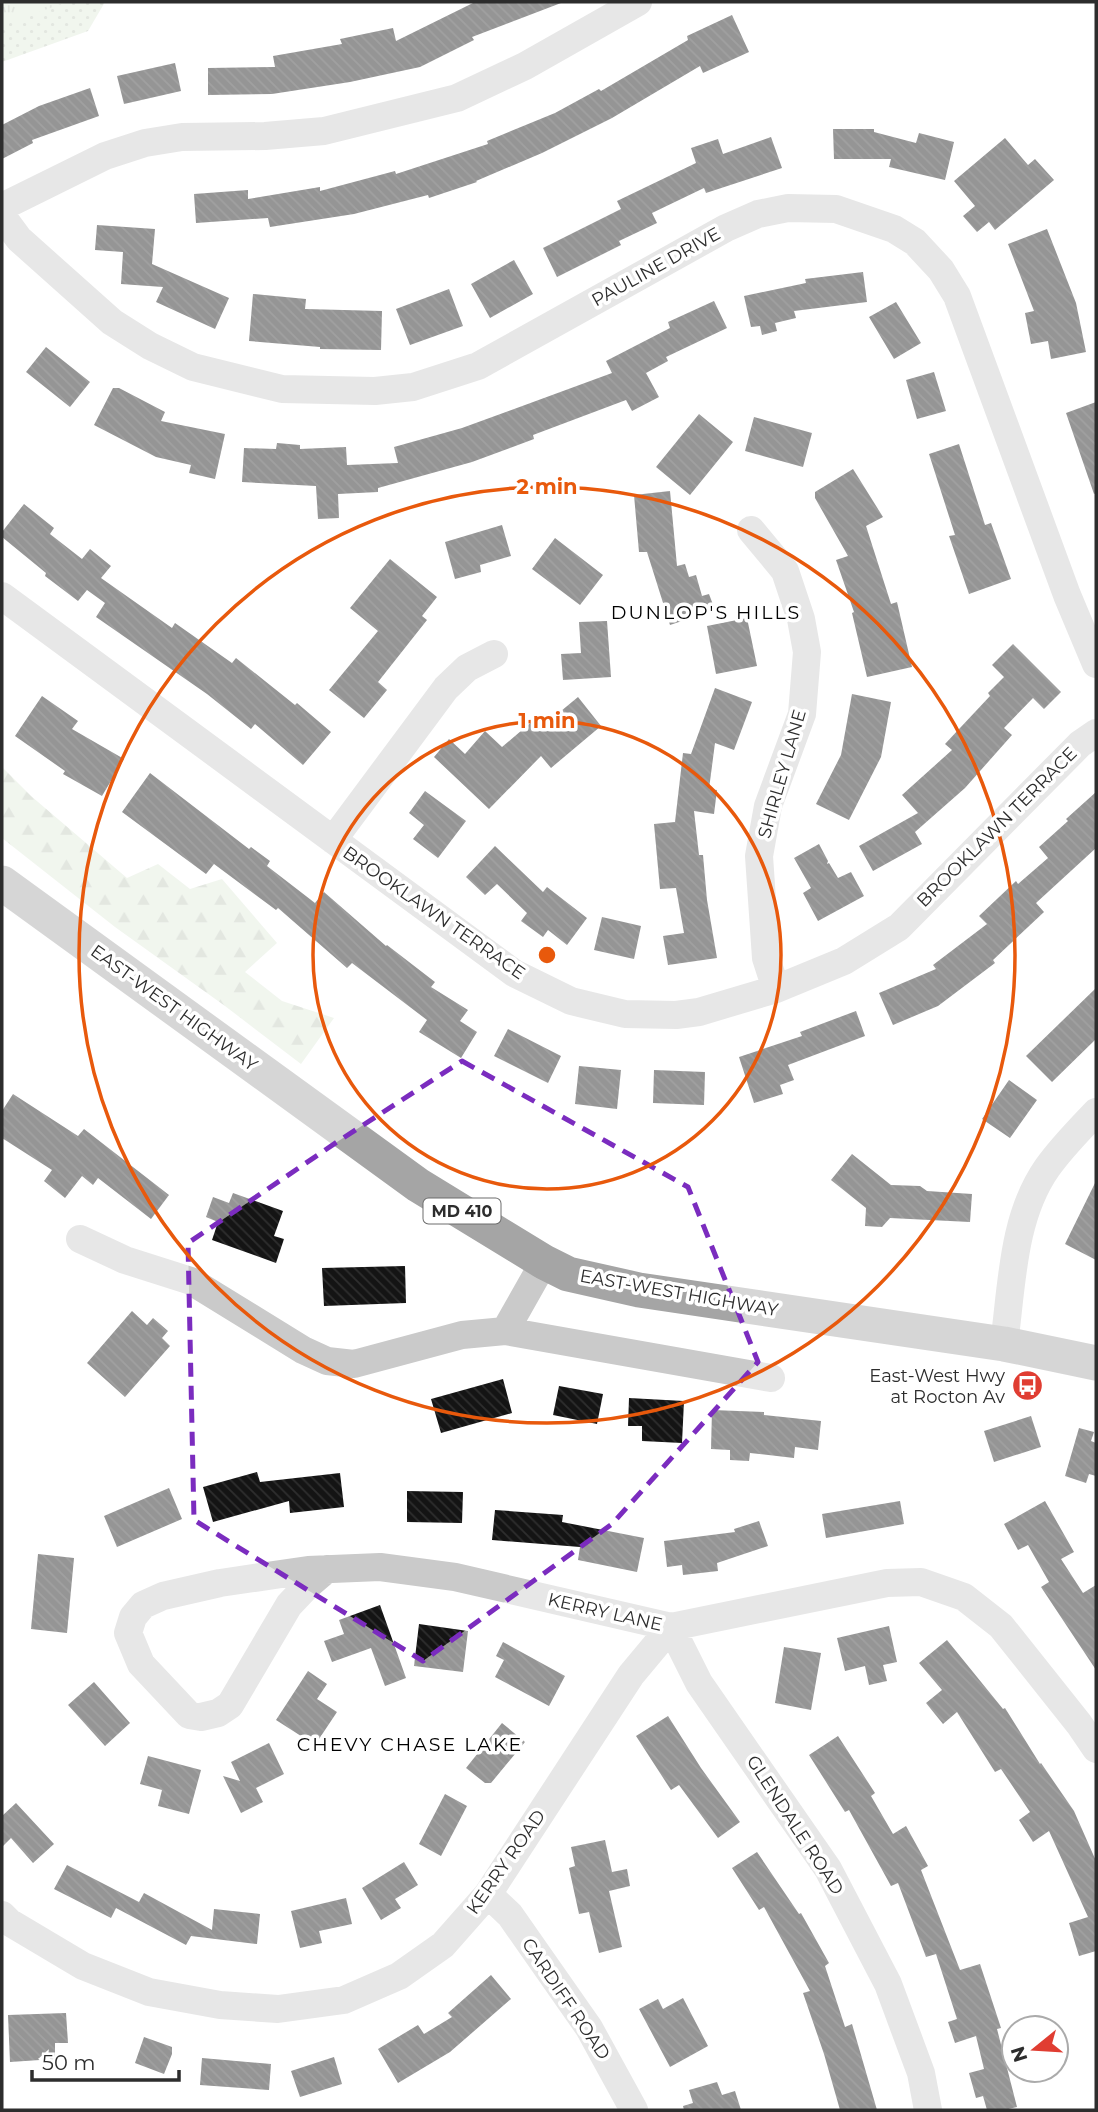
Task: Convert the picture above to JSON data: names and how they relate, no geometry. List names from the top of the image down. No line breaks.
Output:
{"streets":{"main road":["EAST-WEST HIGHWAY","MD 410"],"street":["PAULINE DRIVE","SHIRLEY LANE","BROOKLAWN TERRACE","KERRY LANE","GLENDALE ROAD","KERRY ROAD","CARDIFF ROAD"]},"crossings":[["SHIRLEY LANE","BROOKLAWN TERRACE"],["KERRY LANE","GLENDALE ROAD"],["KERRY LANE","KERRY ROAD"],["GLENDALE ROAD","KERRY ROAD"],["KERRY ROAD","CARDIFF ROAD"]],"districts":["DUNLOP'S HILLS","CHEVY CHASE LAKE"],"places":{"bus stop":["East-West Hwy at Rocton Av"]},"scale_bar":"50 m","north":"left","rings":["2 min","1 min"]}
